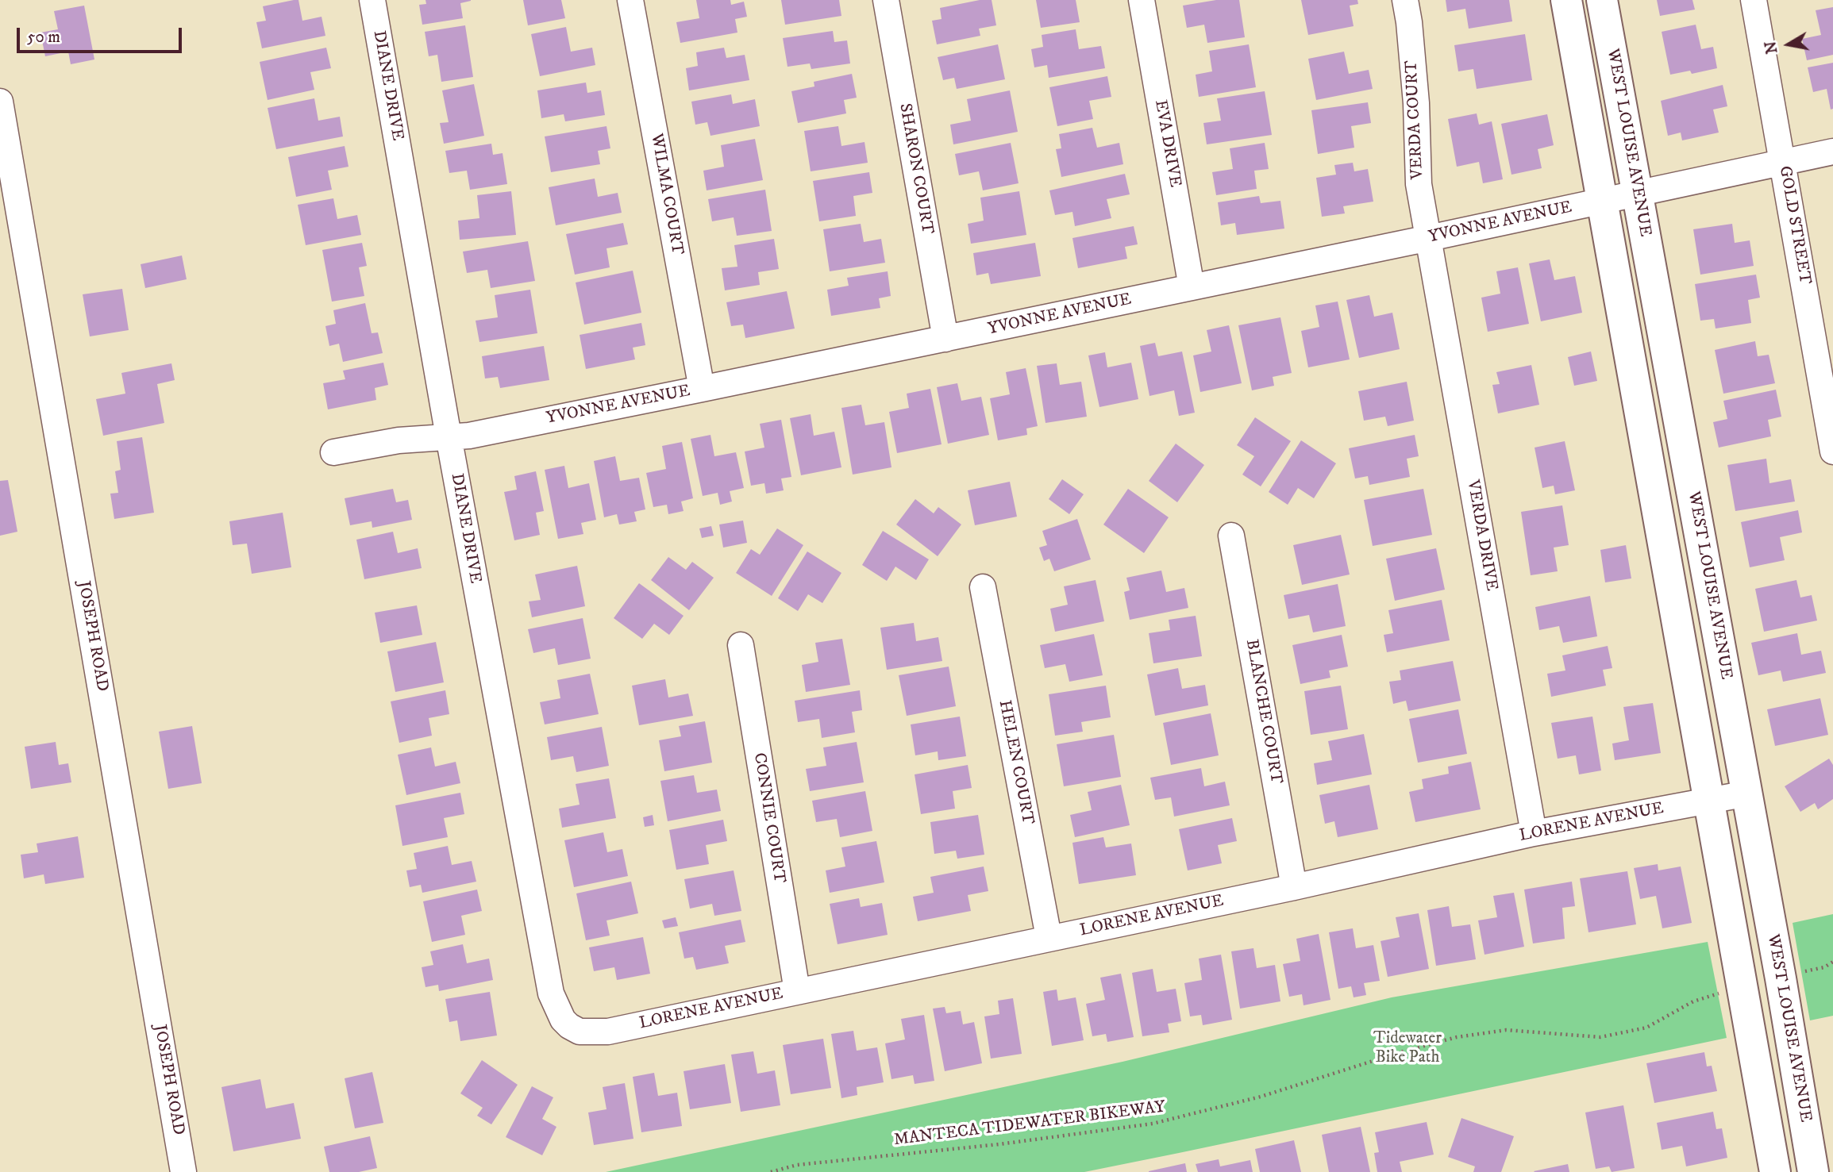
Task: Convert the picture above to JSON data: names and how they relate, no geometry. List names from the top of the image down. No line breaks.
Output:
{"streets":{"main road":["WEST LOUISE AVENUE"],"street":["DIANE DRIVE","VERDA COURT","EVA DRIVE","SHARON COURT","WILMA COURT","YVONNE AVENUE","GOLD STREET","VERDA DRIVE","JOSEPH ROAD","BLANCHE COURT","HELEN COURT","CONNIE COURT","LORENE AVENUE"],"path":["MANTECA TIDEWATER BIKEWAY"]},"crossings":[["DIANE DRIVE","YVONNE AVENUE"],["DIANE DRIVE","LORENE AVENUE"],["VERDA COURT","YVONNE AVENUE"],["VERDA COURT","VERDA DRIVE"],["WEST LOUISE AVENUE","YVONNE AVENUE"],["WEST LOUISE AVENUE","LORENE AVENUE"],["EVA DRIVE","YVONNE AVENUE"],["SHARON COURT","YVONNE AVENUE"],["WILMA COURT","YVONNE AVENUE"],["YVONNE AVENUE","GOLD STREET"],["YVONNE AVENUE","VERDA DRIVE"],["VERDA DRIVE","LORENE AVENUE"],["BLANCHE COURT","LORENE AVENUE"],["HELEN COURT","LORENE AVENUE"],["CONNIE COURT","LORENE AVENUE"]],"parks":["Tidewater Bike Path"],"scale_bar":"50 m","north":"left"}
